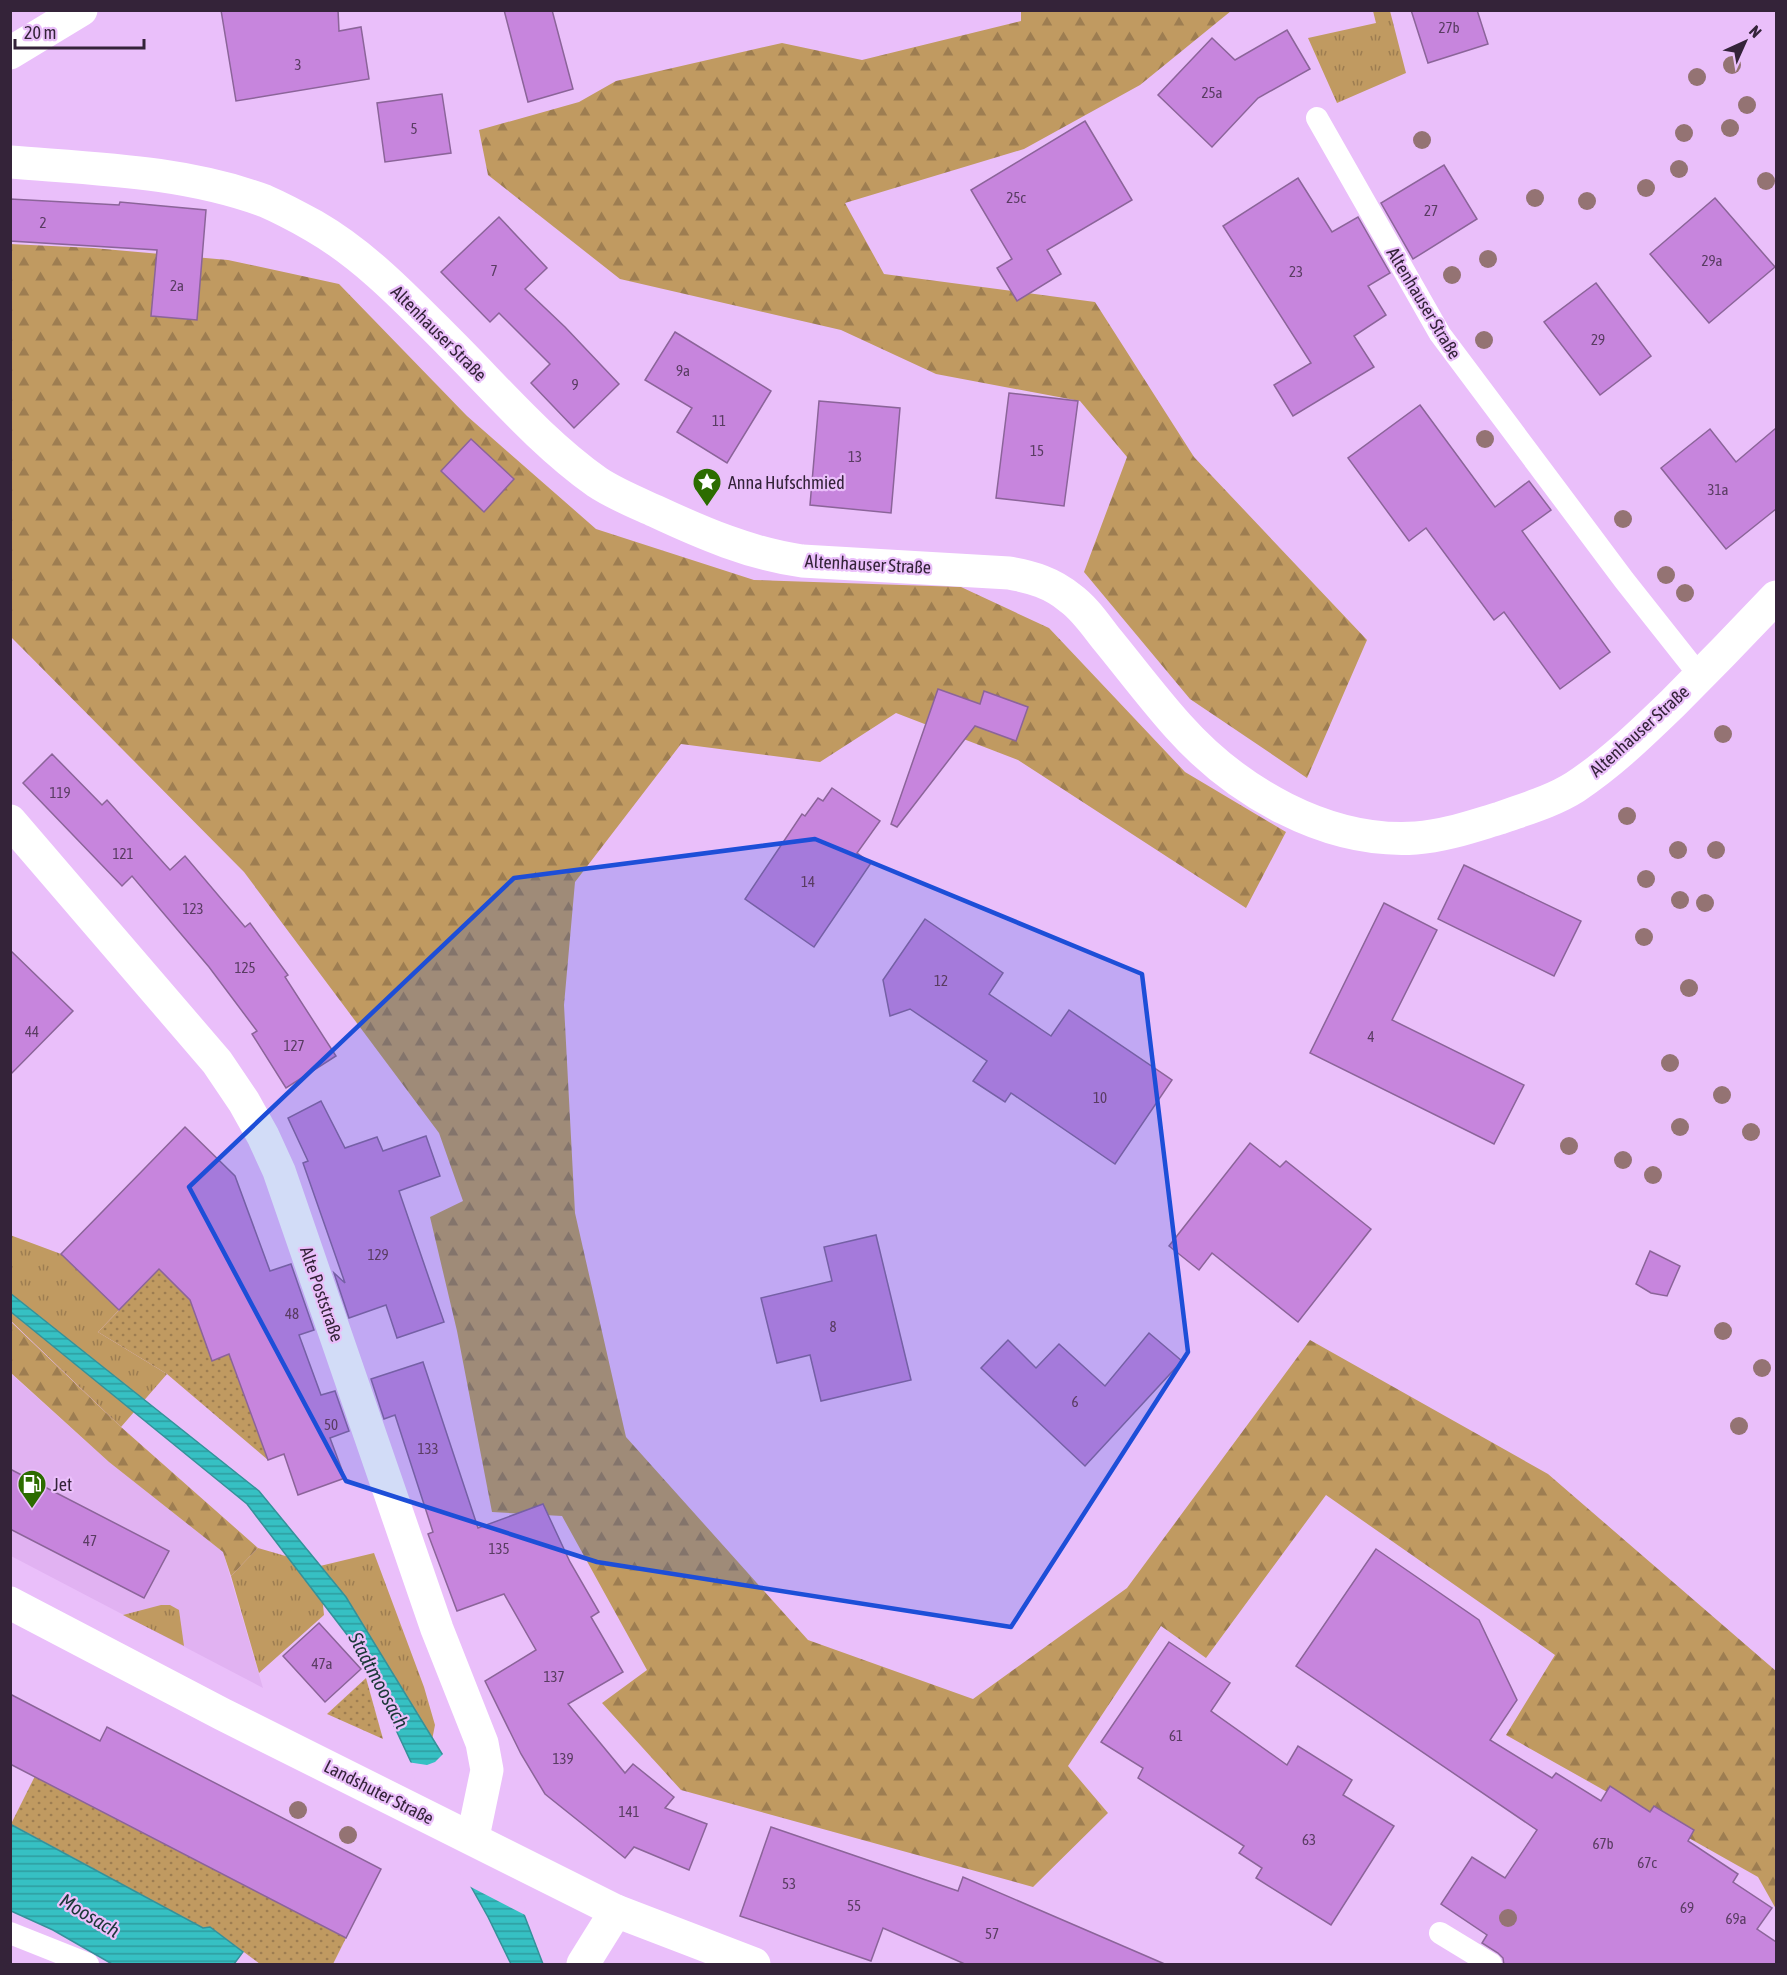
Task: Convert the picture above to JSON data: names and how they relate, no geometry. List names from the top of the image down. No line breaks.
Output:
{"streets":{"street":["Altenhauser Straße","Alte Poststraße","Landshuter Straße"]},"crossings":[["Alte Poststraße","Landshuter Straße"]],"water":["Stadtmoosach","Moosach"],"places":{"place":["Anna Hufschmied"],"fuel station":["Jet"]},"house_numbers":["27b","3","25a","5","25c","27","2","29a","7","23","2a","29","9a","9","11","15","13","31a","119","121","14","123","125","12","44","4","127","10","129","48","8","6","50","133","47","135","47a","137","61","139","141","63","67b","67c","53","55","69","69a","57"],"scale_bar":"20 m","north":"top right"}
